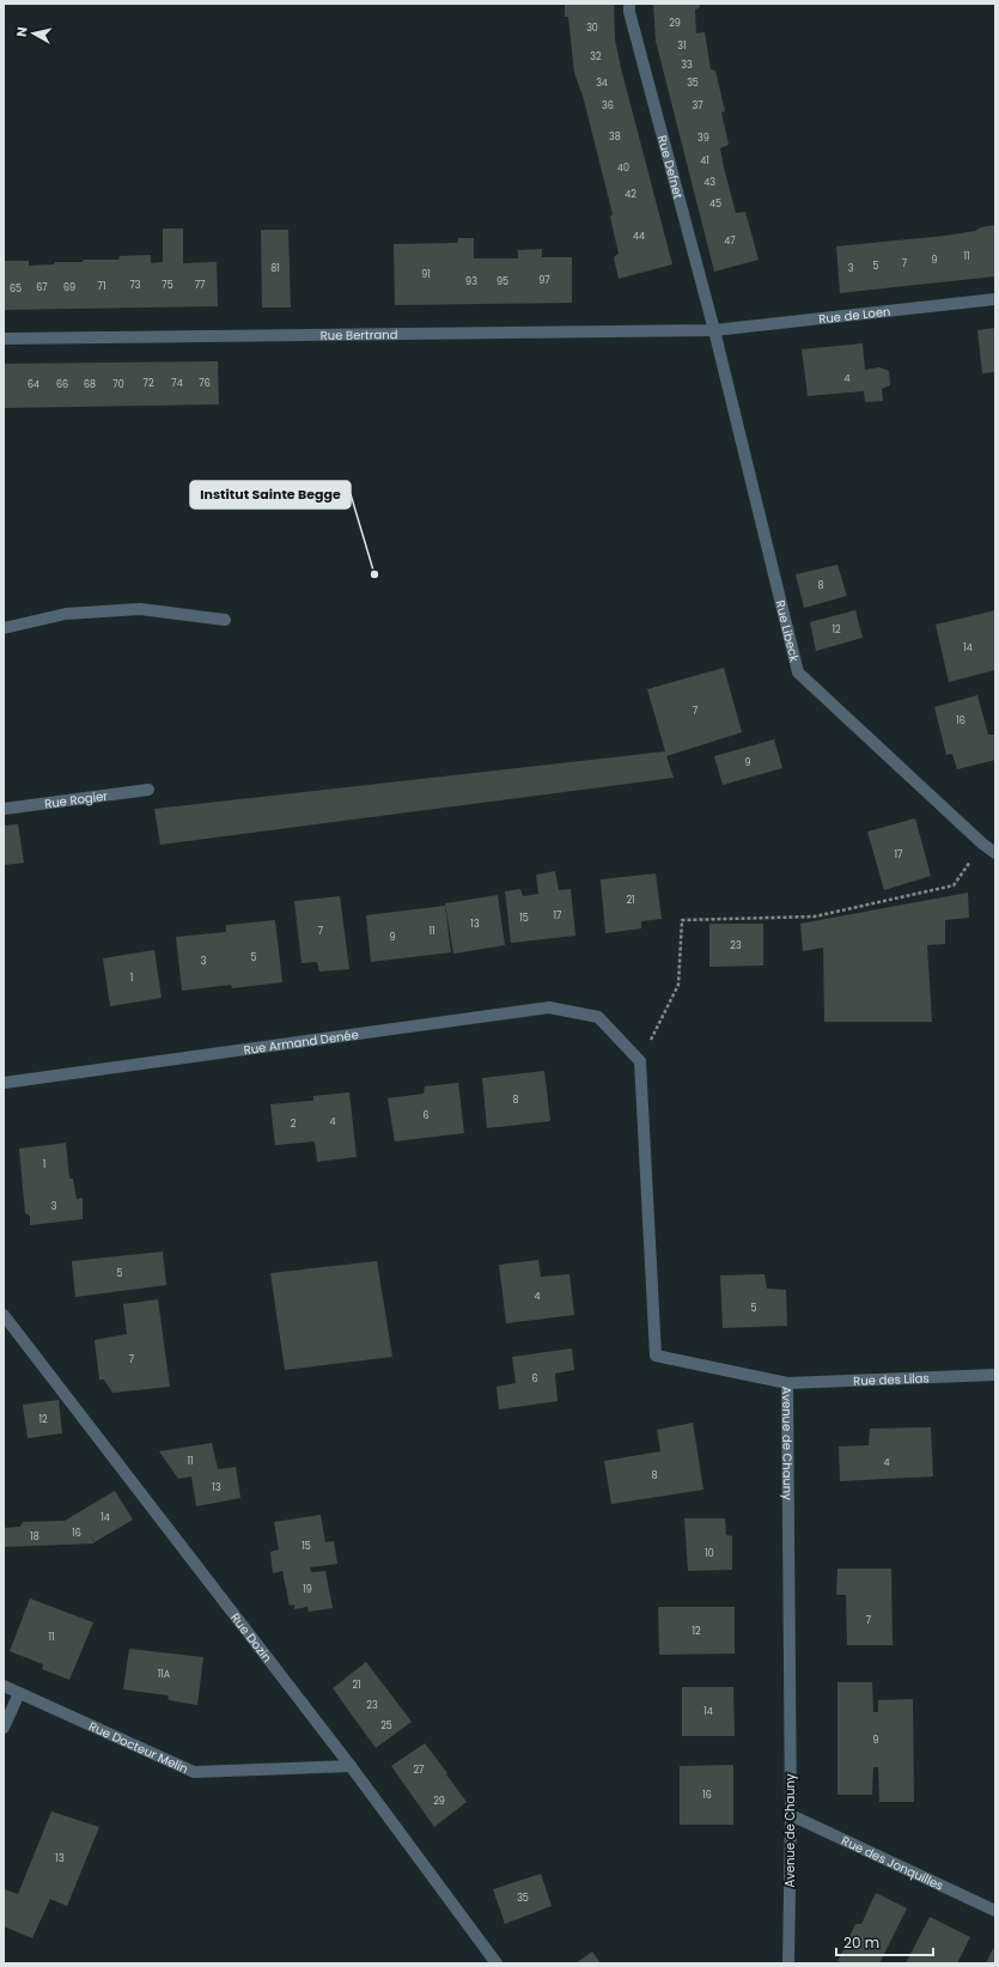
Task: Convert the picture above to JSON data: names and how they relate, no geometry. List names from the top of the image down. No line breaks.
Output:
{"streets":{"street":["Rue Defnet","Rue de Loen","Rue Bertrand","Rue Libeck","Rue Rogier","Rue Armand Denée","Rue des Lilas","Avenue de Chauny","Rue Dozin","Rue Docteur Melin","Rue des Jonquilles"]},"crossings":[["Rue Defnet","Rue de Loen"],["Rue Defnet","Rue Bertrand"],["Rue Defnet","Rue Libeck"],["Rue de Loen","Rue Bertrand"],["Rue de Loen","Rue Libeck"],["Rue Bertrand","Rue Libeck"],["Rue Armand Denée","Avenue de Chauny"],["Rue des Lilas","Avenue de Chauny"],["Avenue de Chauny","Rue des Jonquilles"],["Rue Dozin","Rue Docteur Melin"]],"places":["Institut Sainte Begge"],"house_numbers":["29","30","31","32","33","34","35","36","37","38","39","41","40","43","42","45","44","47","11","9","7","5","81","3","91","97","93","95","73","75","77","71","67","69","65","4","72","74","76","64","66","68","70","8","12","14","7","16","9","17","21","17","15","13","7","11","9","23","5","3","1","8","6","4","2","1","3","5","4","5","7","6","12","11","4","8","13","14","16","18","15","10","19","7","12","11","11A","21","23","14","25","9","27","16","29","13","35"],"scale_bar":"20 m","north":"left"}
